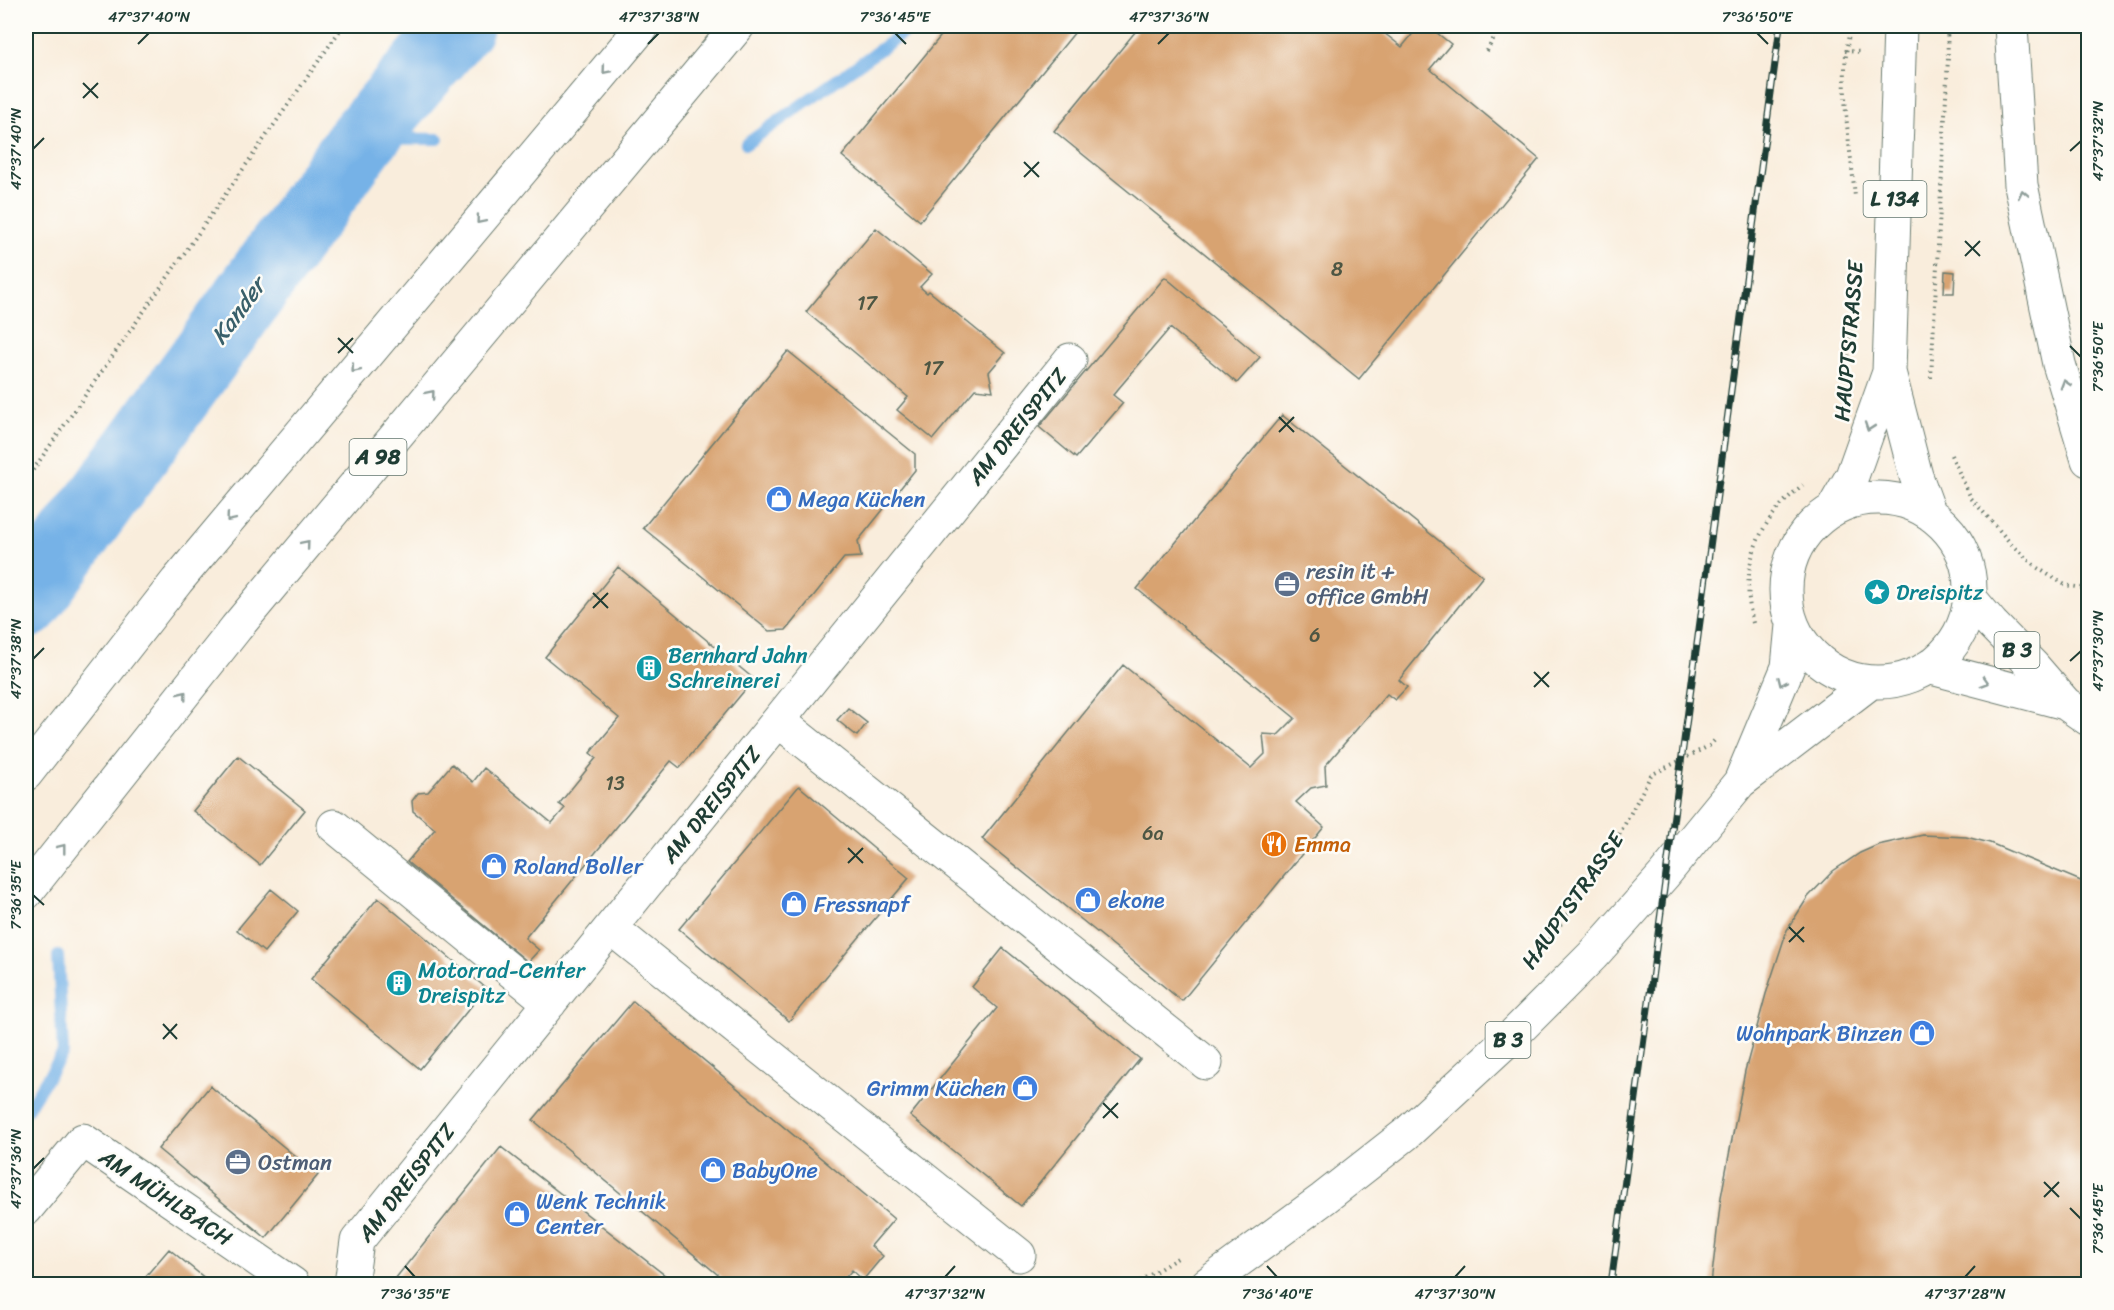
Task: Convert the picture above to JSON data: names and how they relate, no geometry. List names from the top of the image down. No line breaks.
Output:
{"streets":{"main road":["L 134","HAUPTSTRASSE","AM DREISPITZ","A 98","B 3","AM MÜHLBACH"]},"crossings":[["HAUPTSTRASSE","B 3"]],"water":["Kander"],"places":{"shop":["Mega Küchen","Roland Boller","ekone","Fressnapf","Wohnpark Binzen","Grimm Küchen","BabyOne","Wenk Technik Center"],"office":["resin it + office GmbH","Ostman"],"place":["Dreispitz"],"building":["Bernhard Jahn Schreinerei","Motorrad-Center Dreispitz"],"restaurant":["Emma"]},"house_numbers":["8","17","17","6","13","6a"],"coordinates":["47°37'40\"N","47°37'38\"N","7°36'45\"E","47°37'36\"N","7°36'50\"E","47°37'32\"N","47°37'30\"N","7°36'35\"E","7°36'40\"E","47°37'28\"N"]}
